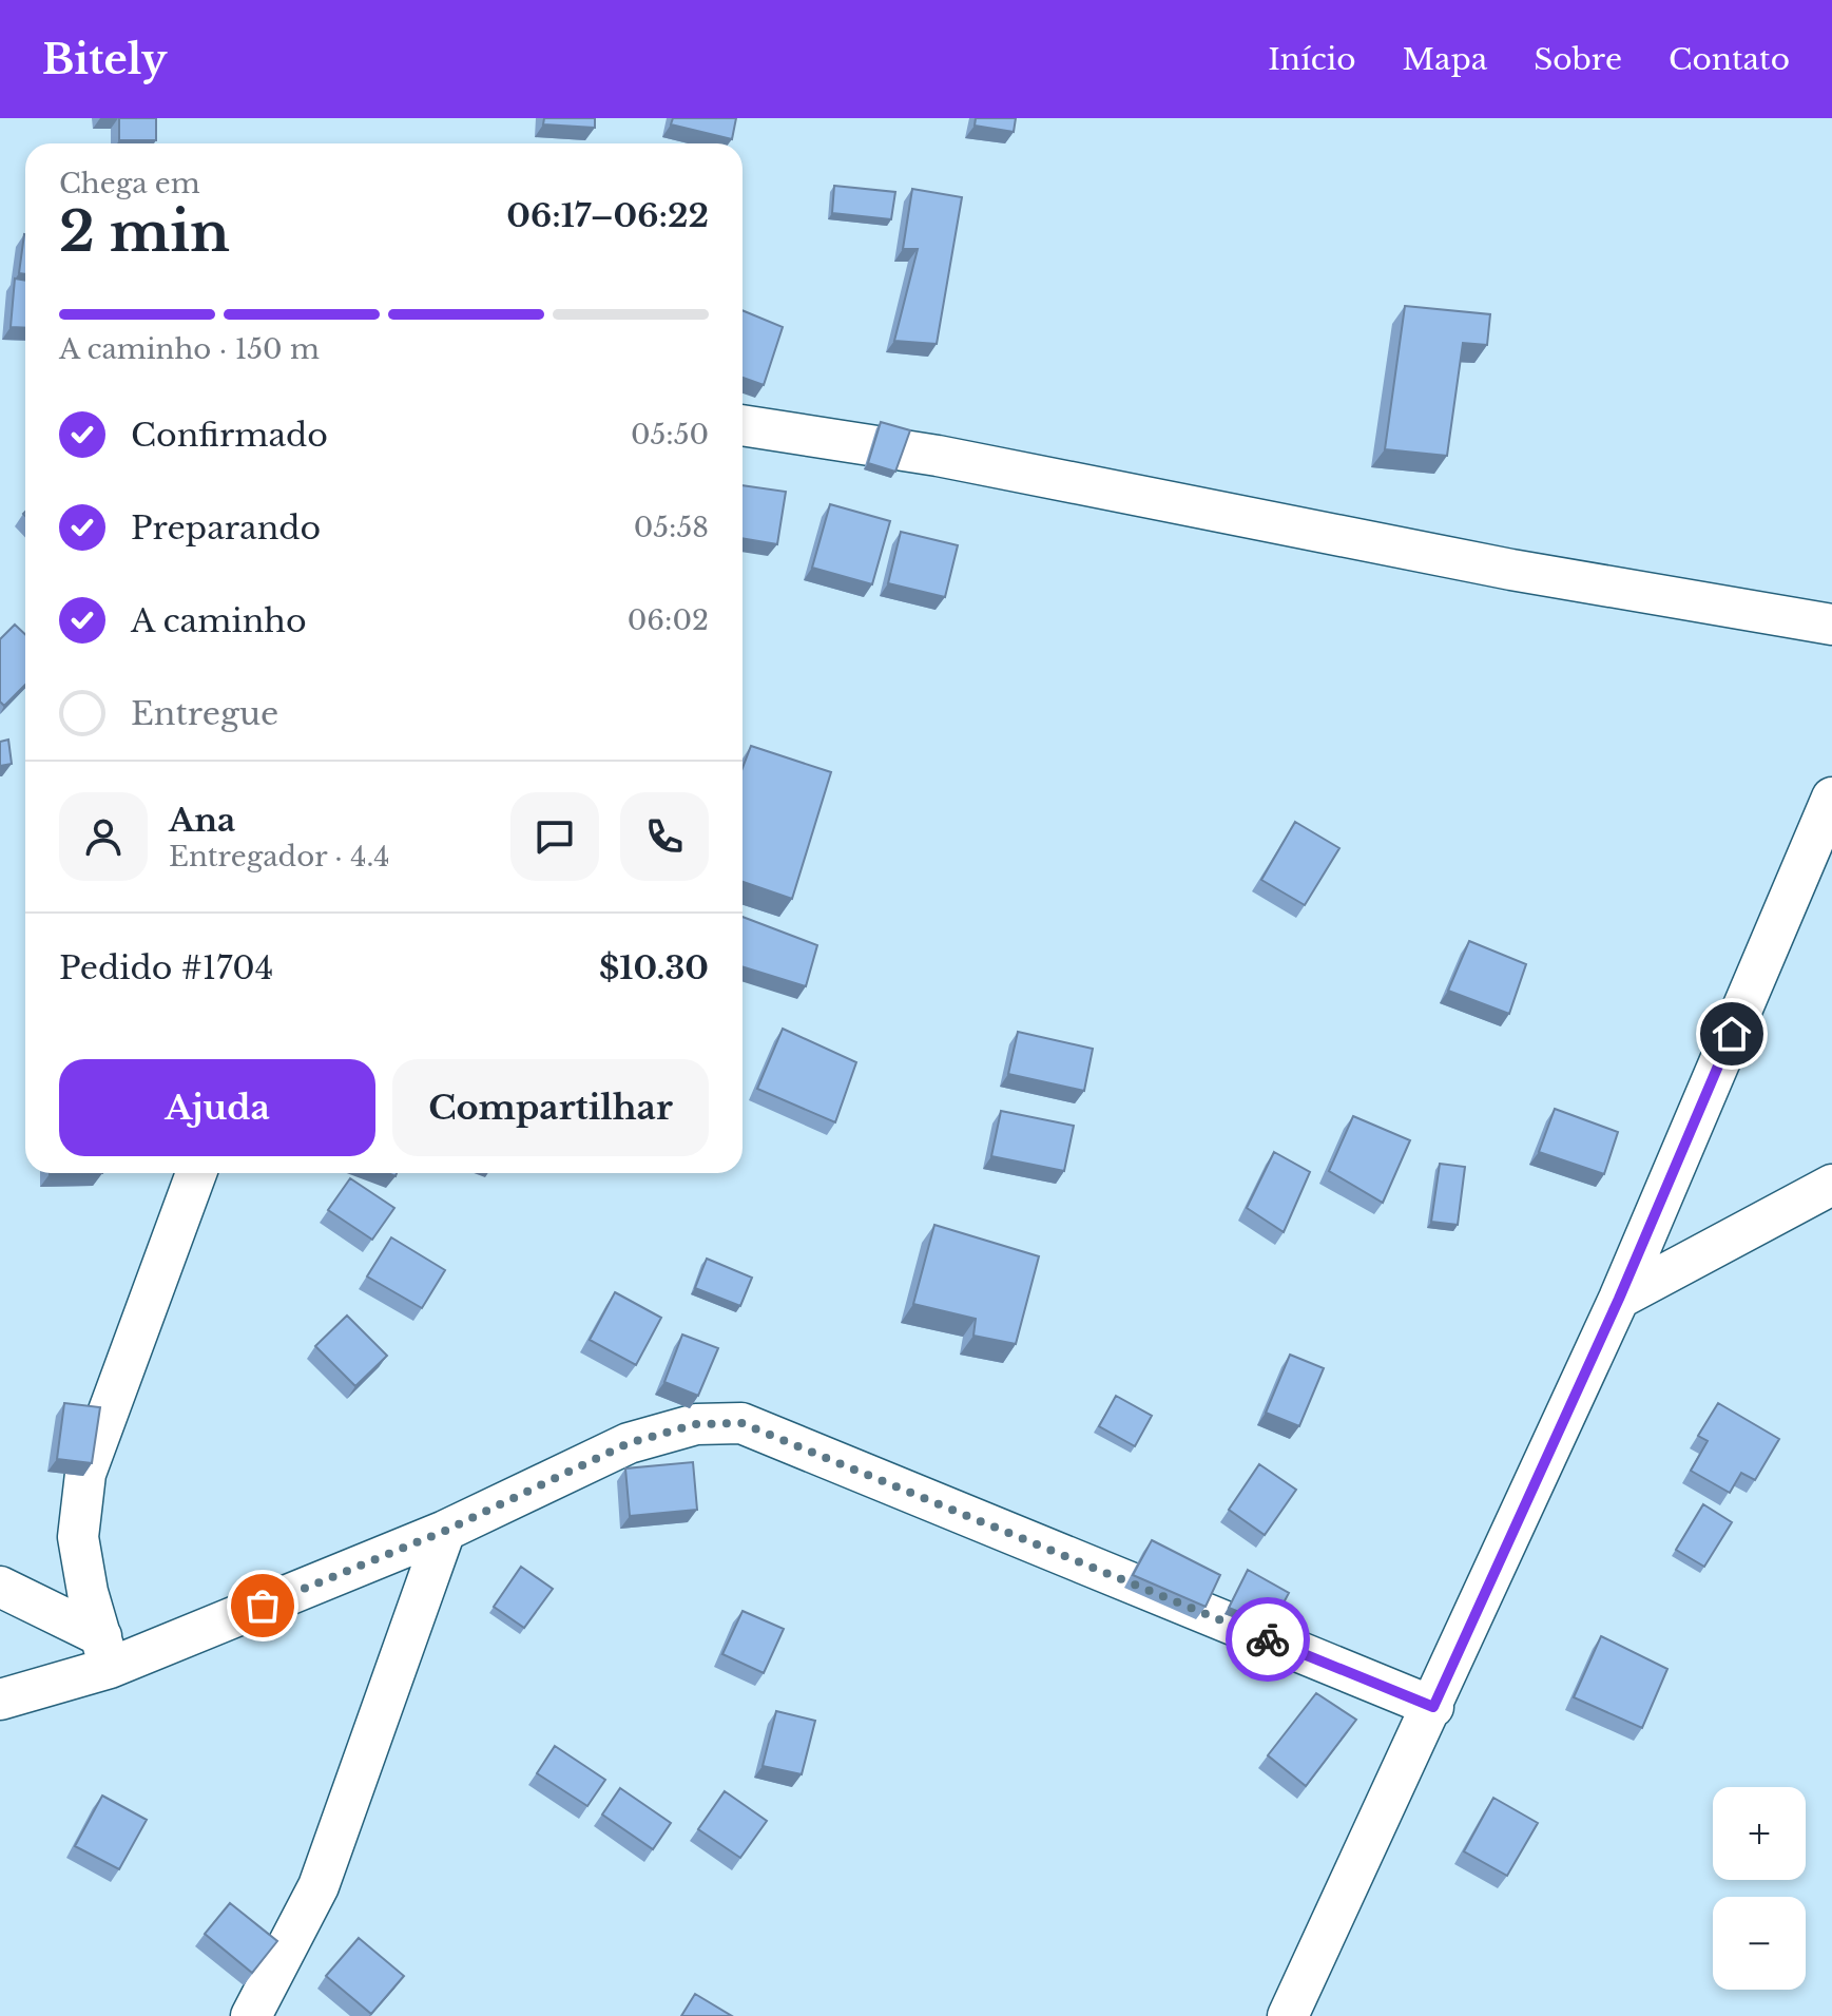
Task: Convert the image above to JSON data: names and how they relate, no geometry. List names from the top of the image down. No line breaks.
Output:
{"page":{"header":"Bitely","nav":["Início","Mapa","Sobre","Contato"],"heading":["2 min","Chega em","06:17–06:22"],"panel":["Ana","Entregador · 4.4","Pedido #1704","$10.30"],"bar":"A caminho · 150 m","list":[["Confirmado","05:50"],["Preparando","05:58"],["A caminho","06:02"],"Entregue"],"buttons":["Ajuda","Compartilhar"],"map_buttons":["+","−"]}}
